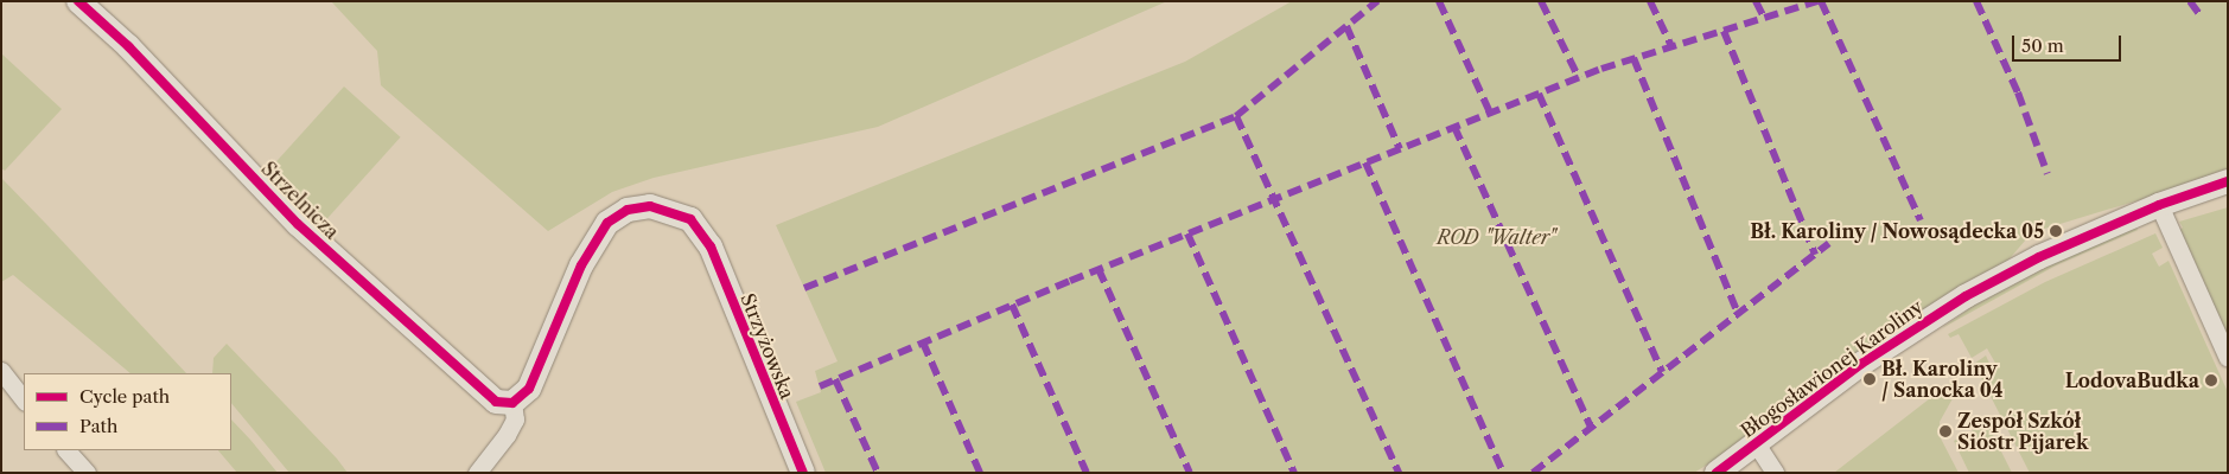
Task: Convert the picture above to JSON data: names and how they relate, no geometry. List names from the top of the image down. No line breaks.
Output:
{"streets":{"street":["Strzelnicza","Strzyżowska","Błogosławionej Karoliny"]},"crossings":[["Strzelnicza","Strzyżowska"]],"parks":["ROD \"Walter\""],"places":["Bł. Karoliny / Nowosądecka 05","Bł. Karoliny / Sanocka 04","LodovaBudka","Zespół Szkół Sióstr Pijarek"],"legend":["Cycle path","Path"],"scale_bar":"50 m"}
